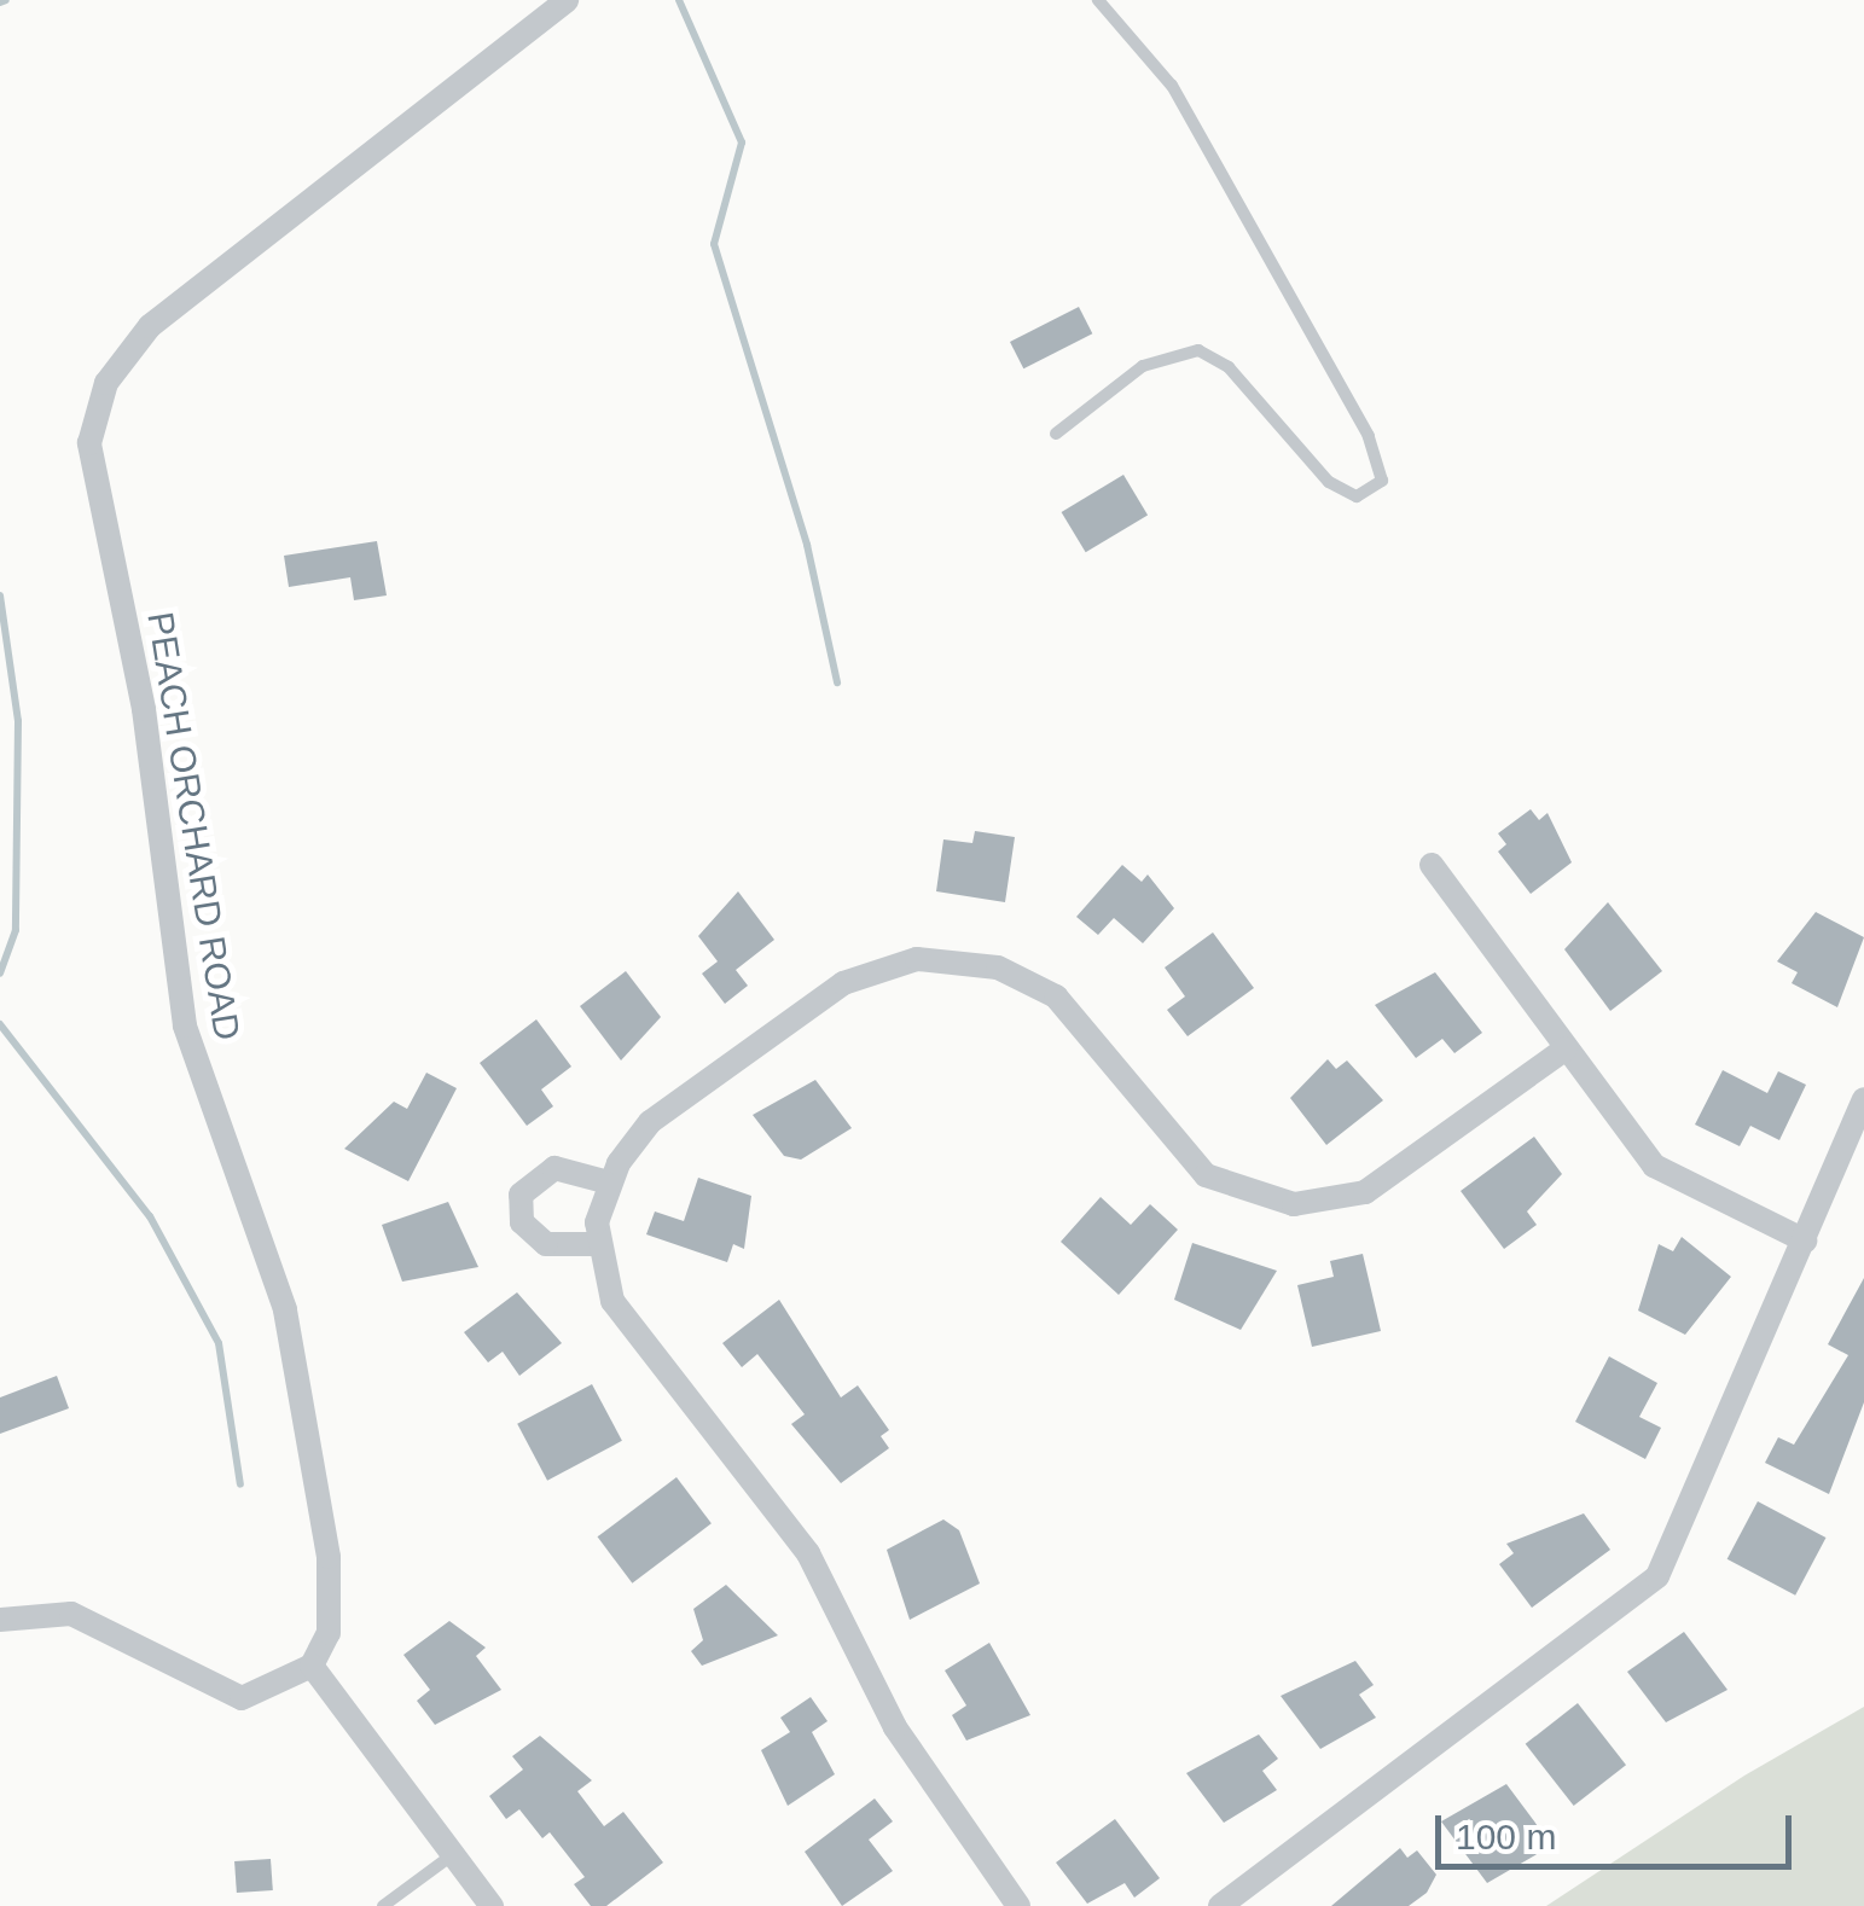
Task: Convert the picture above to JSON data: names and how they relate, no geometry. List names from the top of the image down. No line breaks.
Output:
{"streets":{"street":["PEACH ORCHARD ROAD"]},"scale_bar":"100 m"}
